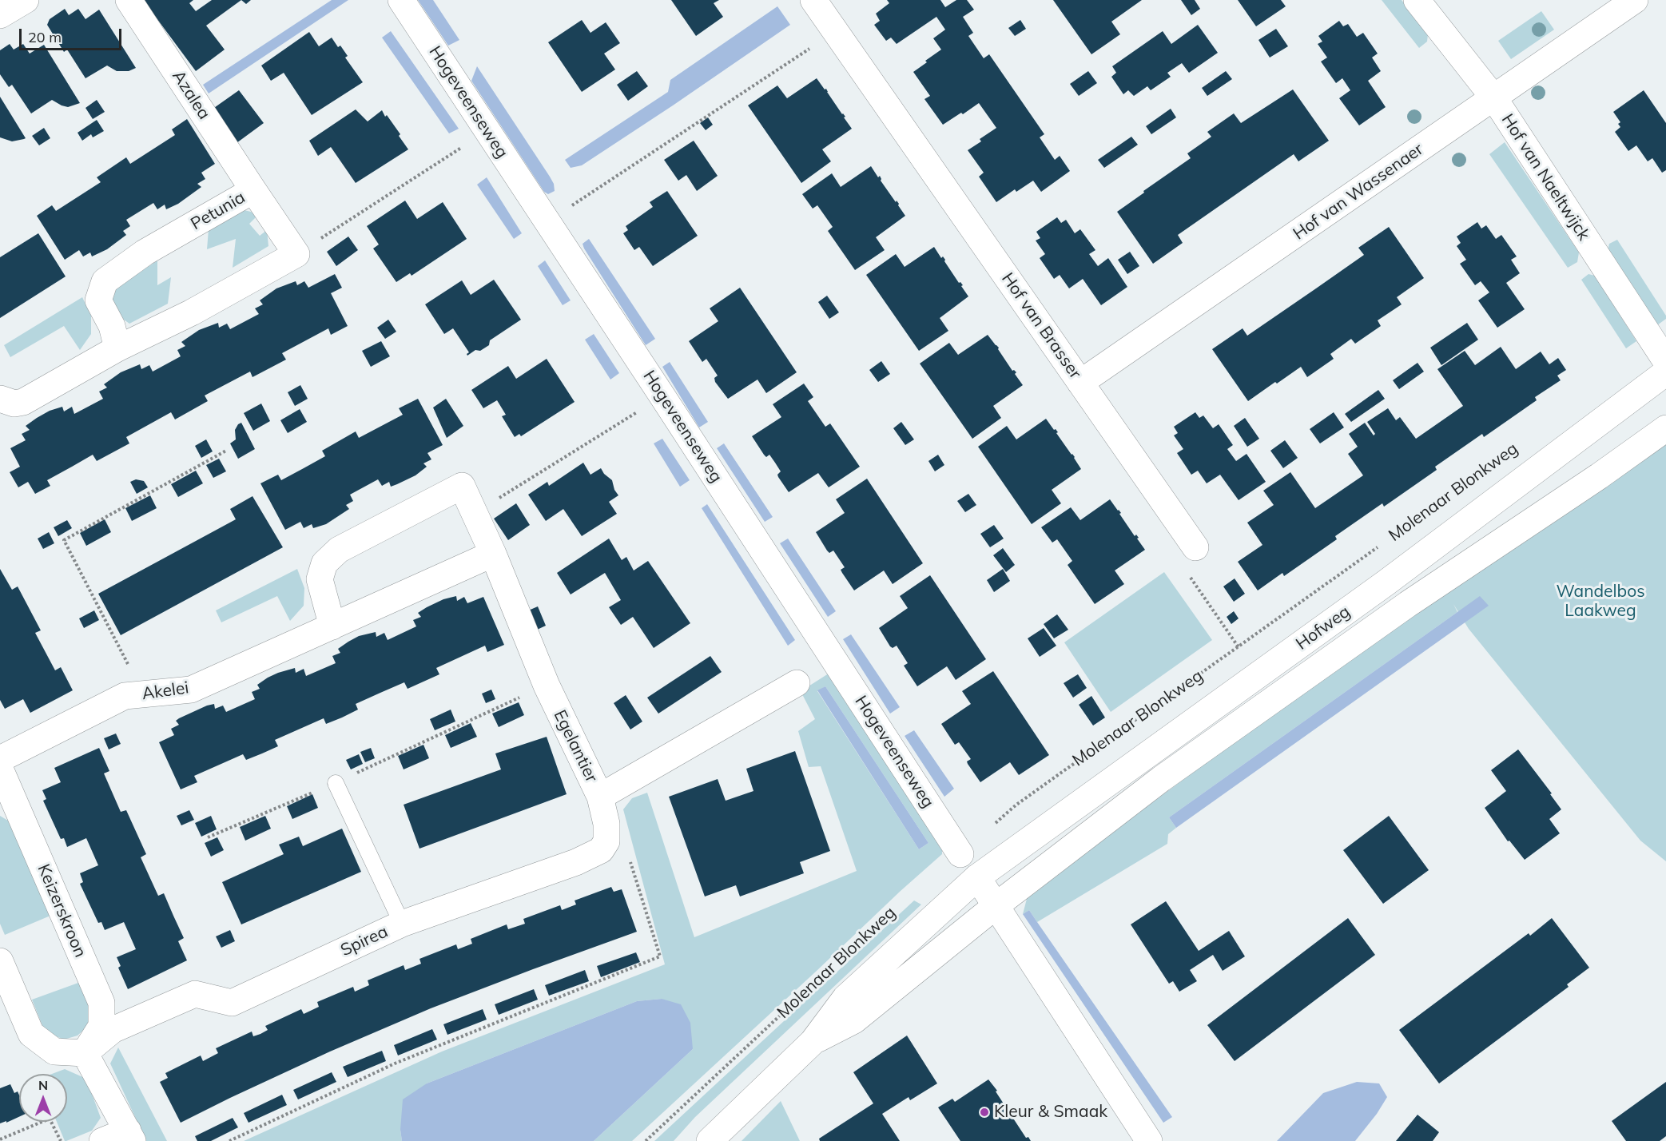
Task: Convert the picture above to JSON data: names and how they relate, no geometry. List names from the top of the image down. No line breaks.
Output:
{"streets":{"street":["Azalea","Hogeveenseweg","Hof van Naeltwijck","Hof van Wassenaer","Petunia","Hof van Brasser","Molenaar Blonkweg","Hofweg","Akelei","Egelantier","Keizerskroon","Spirea"]},"crossings":[["Azalea","Petunia"],["Hogeveenseweg","Molenaar Blonkweg"],["Hof van Naeltwijck","Hof van Wassenaer"],["Hof van Wassenaer","Hof van Brasser"],["Molenaar Blonkweg","Hofweg"],["Akelei","Egelantier"],["Keizerskroon","Spirea"]],"parks":["Wandelbos Laakweg"],"places":["Kleur & Smaak"],"scale_bar":"20 m","north":"top"}
